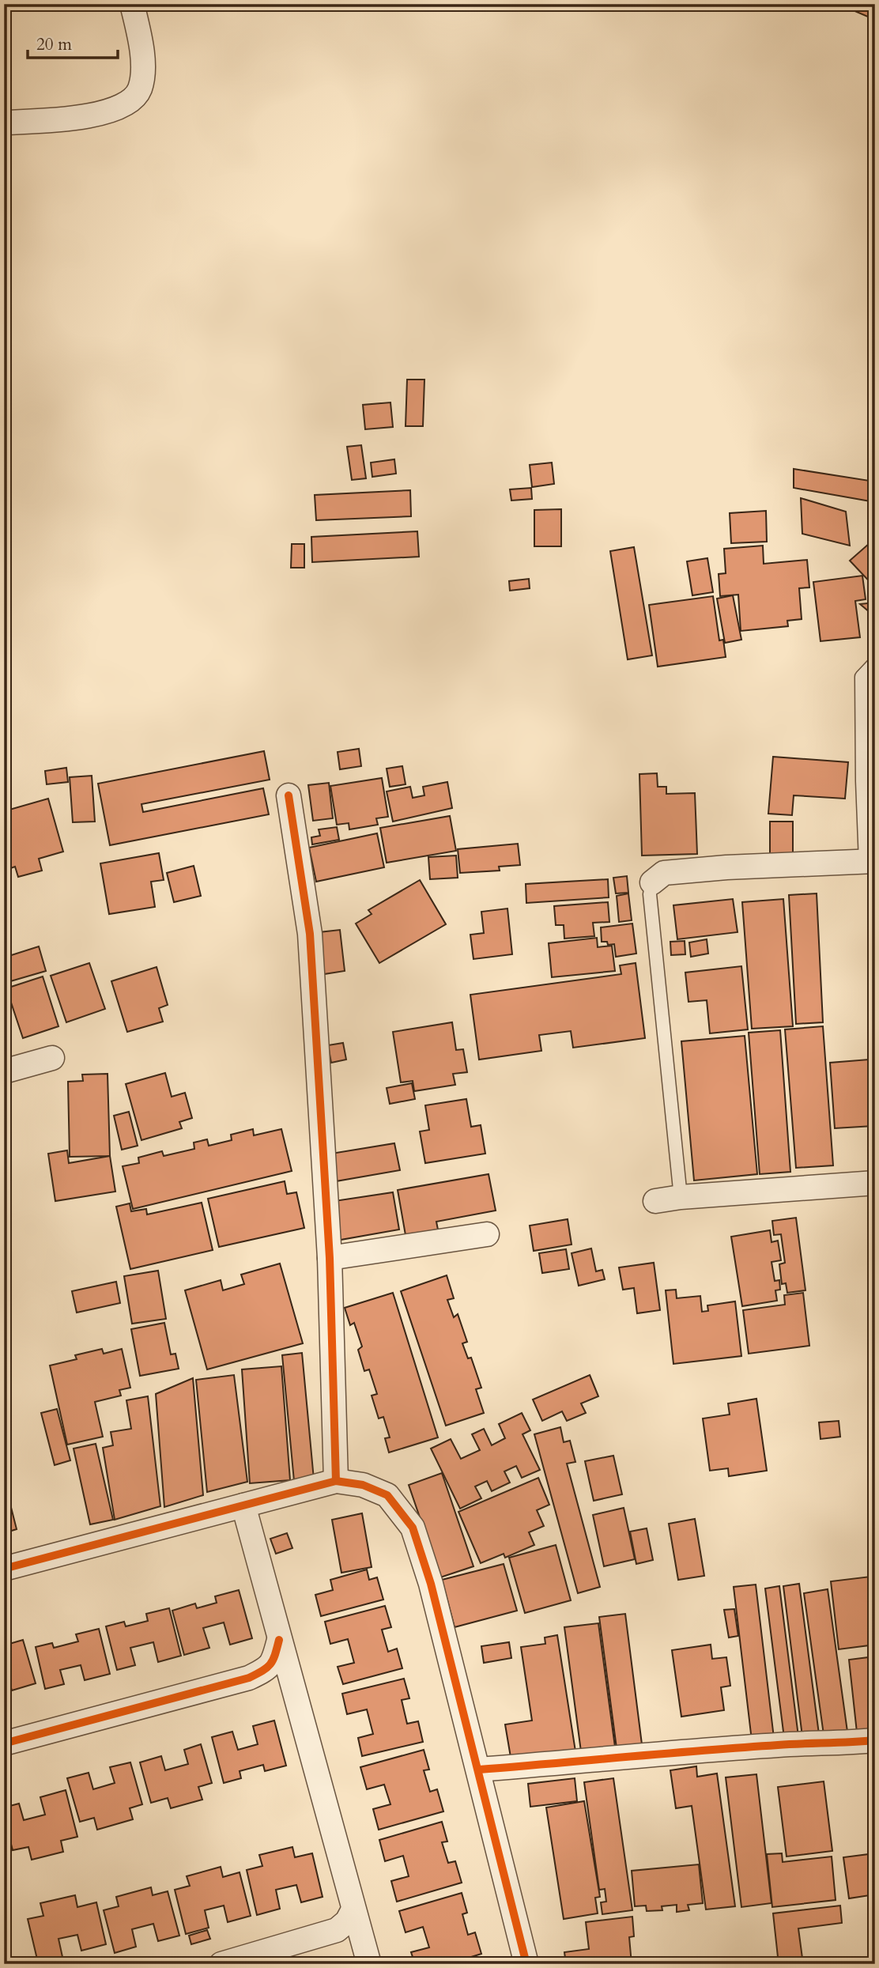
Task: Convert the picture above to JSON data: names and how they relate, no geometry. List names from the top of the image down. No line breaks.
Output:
{"scale_bar":"20 m"}
